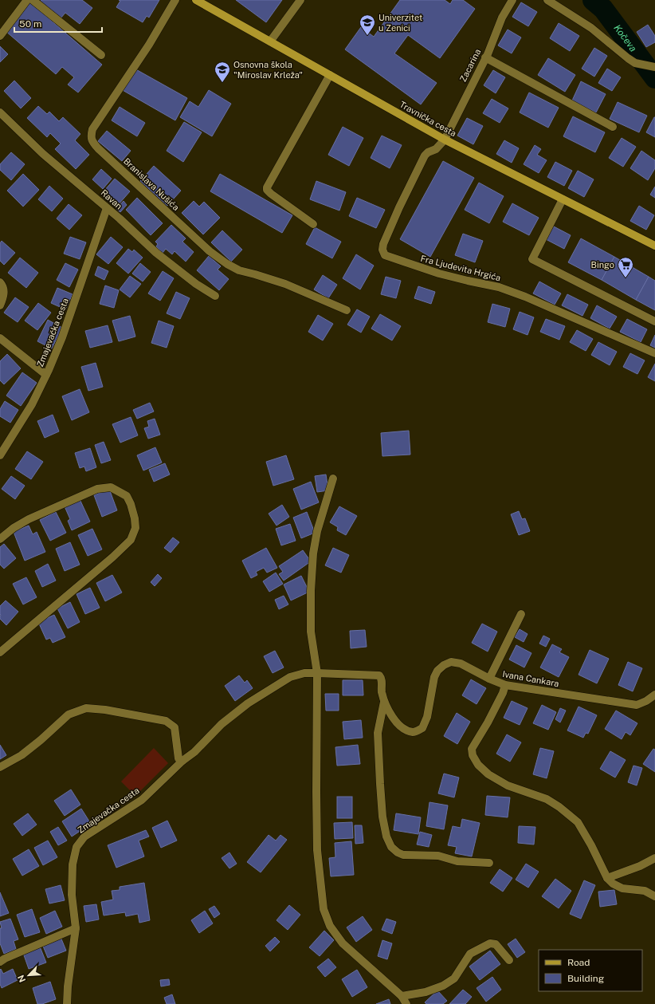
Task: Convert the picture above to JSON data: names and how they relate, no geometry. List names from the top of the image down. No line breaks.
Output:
{"streets":{"main road":["Travnička cesta"],"street":["Zacarina","Branislava Nušića","Ravan","Fra Ljudevita Hrgića","Zmajevačka cesta","Ivana Cankara"]},"crossings":[["Zacarina","Travnička cesta"],["Zacarina","Fra Ljudevita Hrgića"],["Travnička cesta","Fra Ljudevita Hrgića"],["Ravan","Zmajevačka cesta"],["Zmajevačka cesta","Ivana Cankara"]],"water":["Kočeva"],"places":{"school or university":["Univerzitet u Zenici","Osnovna škola \"Miroslav Krleža\""],"supermarket":["Bingo"]},"legend":["Road","Building"],"scale_bar":"50 m","north":"bottom left"}
